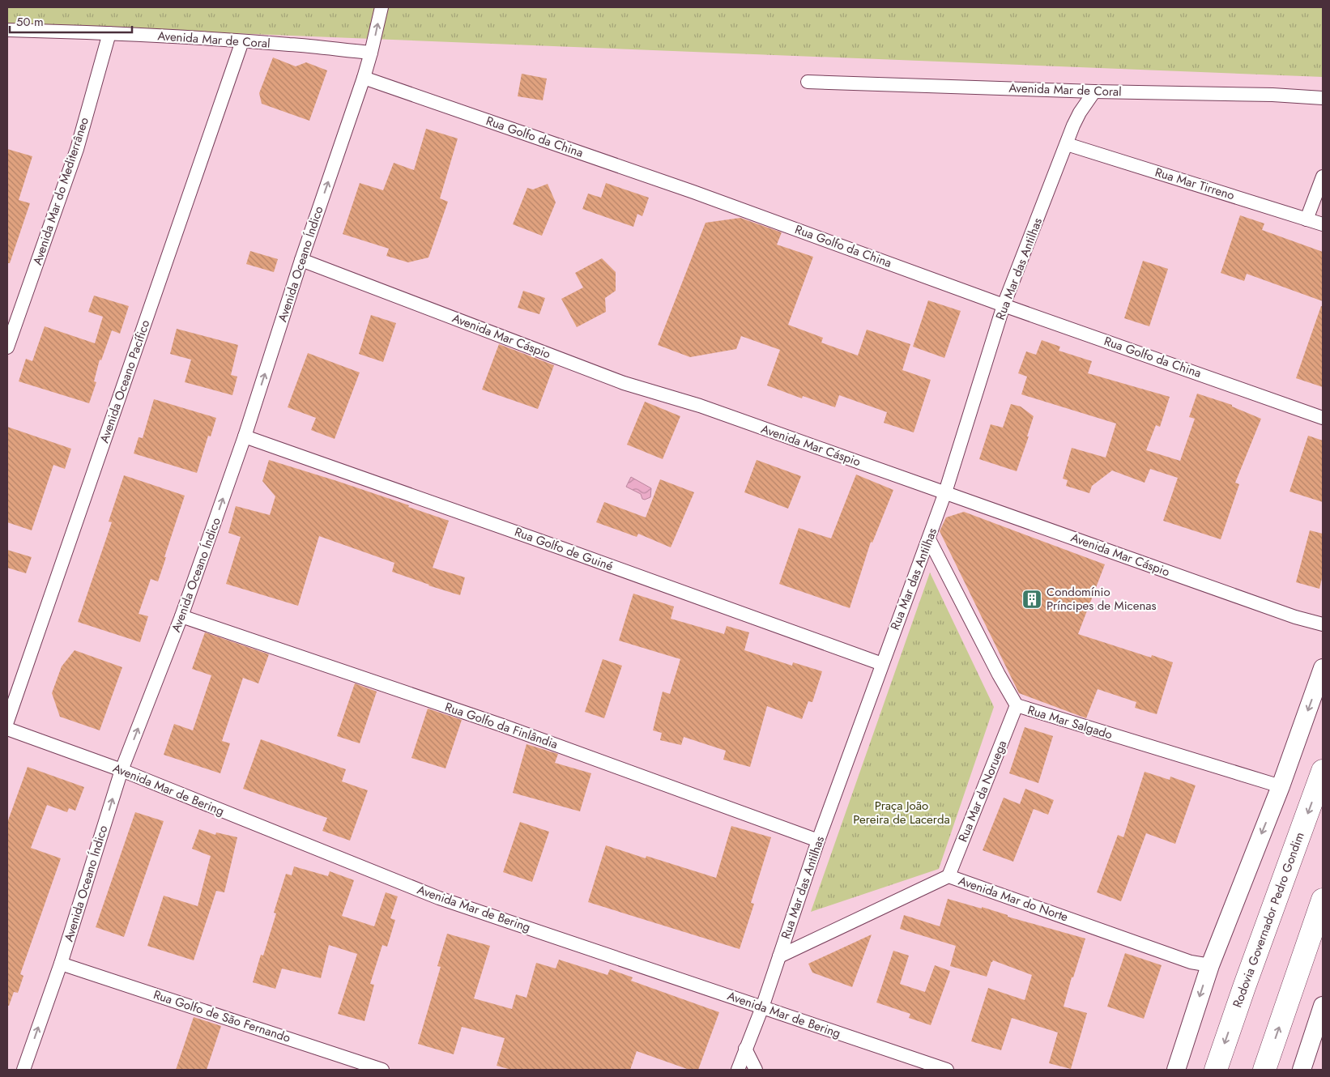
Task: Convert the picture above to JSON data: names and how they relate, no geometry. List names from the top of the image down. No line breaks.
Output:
{"streets":{"highway":["Rodovia Governador Pedro Gondim"],"street":["Avenida Mar de Coral","Rua Golfo da China","Rua Mar Tirreno","Avenida Mar do Mediterrâneo","Avenida Oceano Índico","Rua Mar das Antilhas","Avenida Mar Cáspio","Avenida Oceano Pacífico","Rua Golfo de Guiné","Rua Mar Salgado","Rua Golfo da Finlândia","Avenida Mar de Bering","Rua Mar da Noruega","Avenida Mar do Norte","Rua Golfo de São Fernando"]},"crossings":[["Avenida Mar de Coral","Avenida Mar do Mediterrâneo"],["Avenida Mar de Coral","Avenida Oceano Índico"],["Avenida Mar de Coral","Rua Mar das Antilhas"],["Avenida Mar de Coral","Avenida Oceano Pacífico"],["Rua Golfo da China","Avenida Oceano Índico"],["Rua Golfo da China","Rua Mar das Antilhas"],["Rua Mar Tirreno","Rua Mar das Antilhas"],["Avenida Oceano Índico","Avenida Mar Cáspio"],["Avenida Oceano Índico","Rua Golfo de Guiné"],["Avenida Oceano Índico","Rua Golfo da Finlândia"],["Avenida Oceano Índico","Avenida Mar de Bering"],["Avenida Oceano Índico","Rua Golfo de São Fernando"],["Rua Mar das Antilhas","Avenida Mar Cáspio"],["Rua Mar das Antilhas","Rua Golfo de Guiné"],["Rua Mar das Antilhas","Rua Mar Salgado"],["Rua Mar das Antilhas","Rua Golfo da Finlândia"],["Rua Mar das Antilhas","Avenida Mar de Bering"],["Rua Mar das Antilhas","Avenida Mar do Norte"],["Rua Mar Salgado","Rua Mar da Noruega"],["Rua Mar da Noruega","Avenida Mar do Norte"]],"one_way":["Avenida Oceano Índico"],"parks":["Praça João Pereira de Lacerda"],"places":{"building":["Condomínio Príncipes de Micenas"]},"scale_bar":"50 m"}
